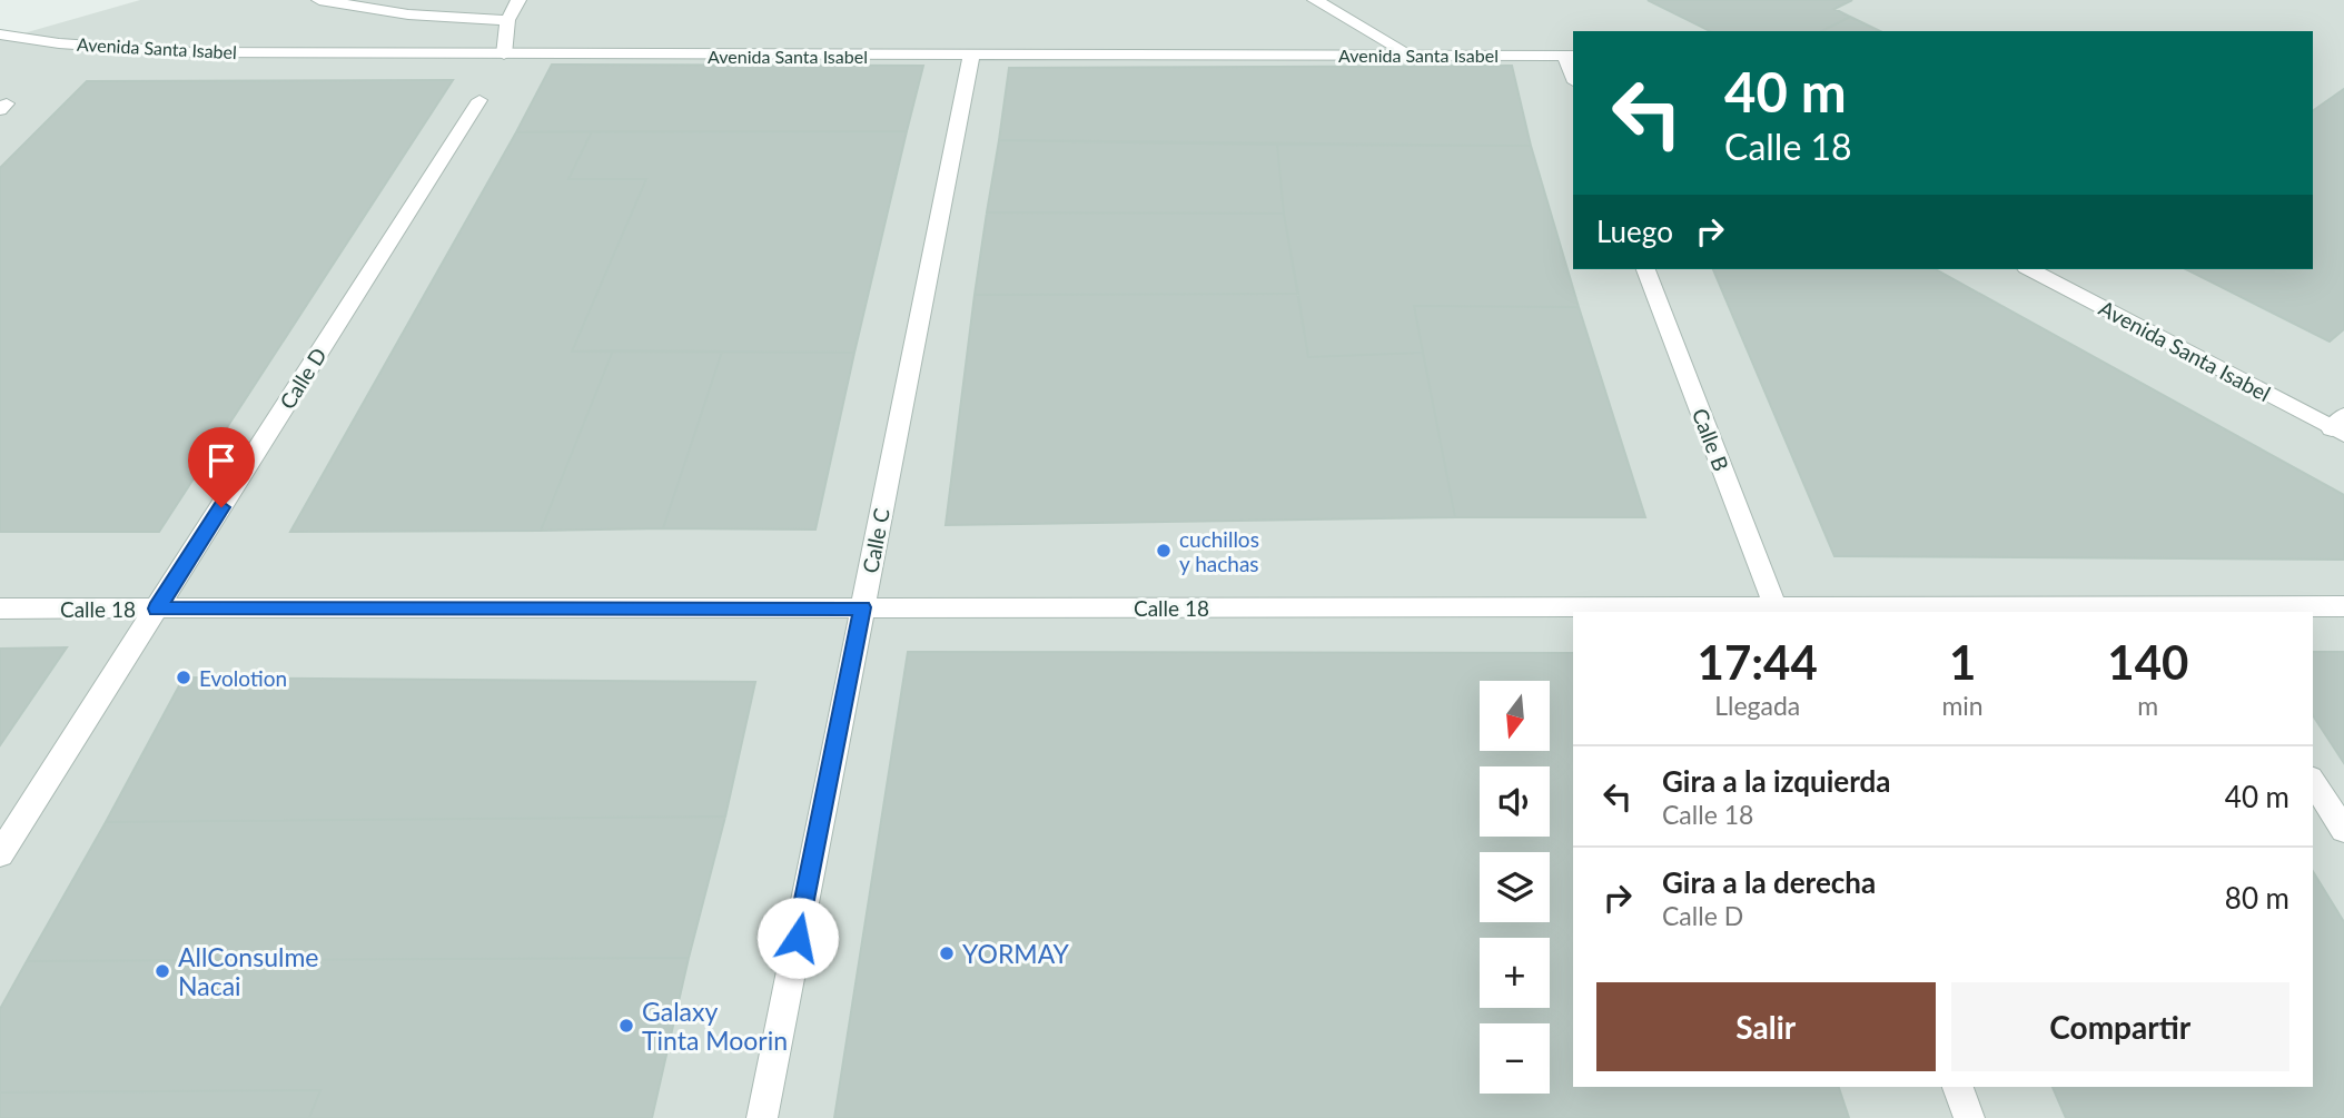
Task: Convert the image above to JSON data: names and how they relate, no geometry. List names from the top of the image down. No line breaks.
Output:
{"streets":{"street":["Avenida Santa Isabel","Calle D","Calle B","Calle C","Calle 18"]},"crossings":[["Avenida Santa Isabel","Calle C"],["Calle D","Calle 18"],["Calle B","Calle 18"],["Calle C","Calle 18"]],"places":["cuchillos y hachas","Evolotion","YORMAY","AllConsulme Nacai","Galaxy Tinta Moorin"],"north":"bottom","page":{"turn":["40 m","Calle 18"],"then":"Luego","eta":["17:44","Llegada","1","min","140","m"],"map_buttons":["+","−"],"list":[{"name":"Gira a la izquierda","note":"Calle 18","value":"40 m"},{"name":"Gira a la derecha","note":"Calle D","value":"80 m"}],"buttons":["Salir","Compartir"]}}
